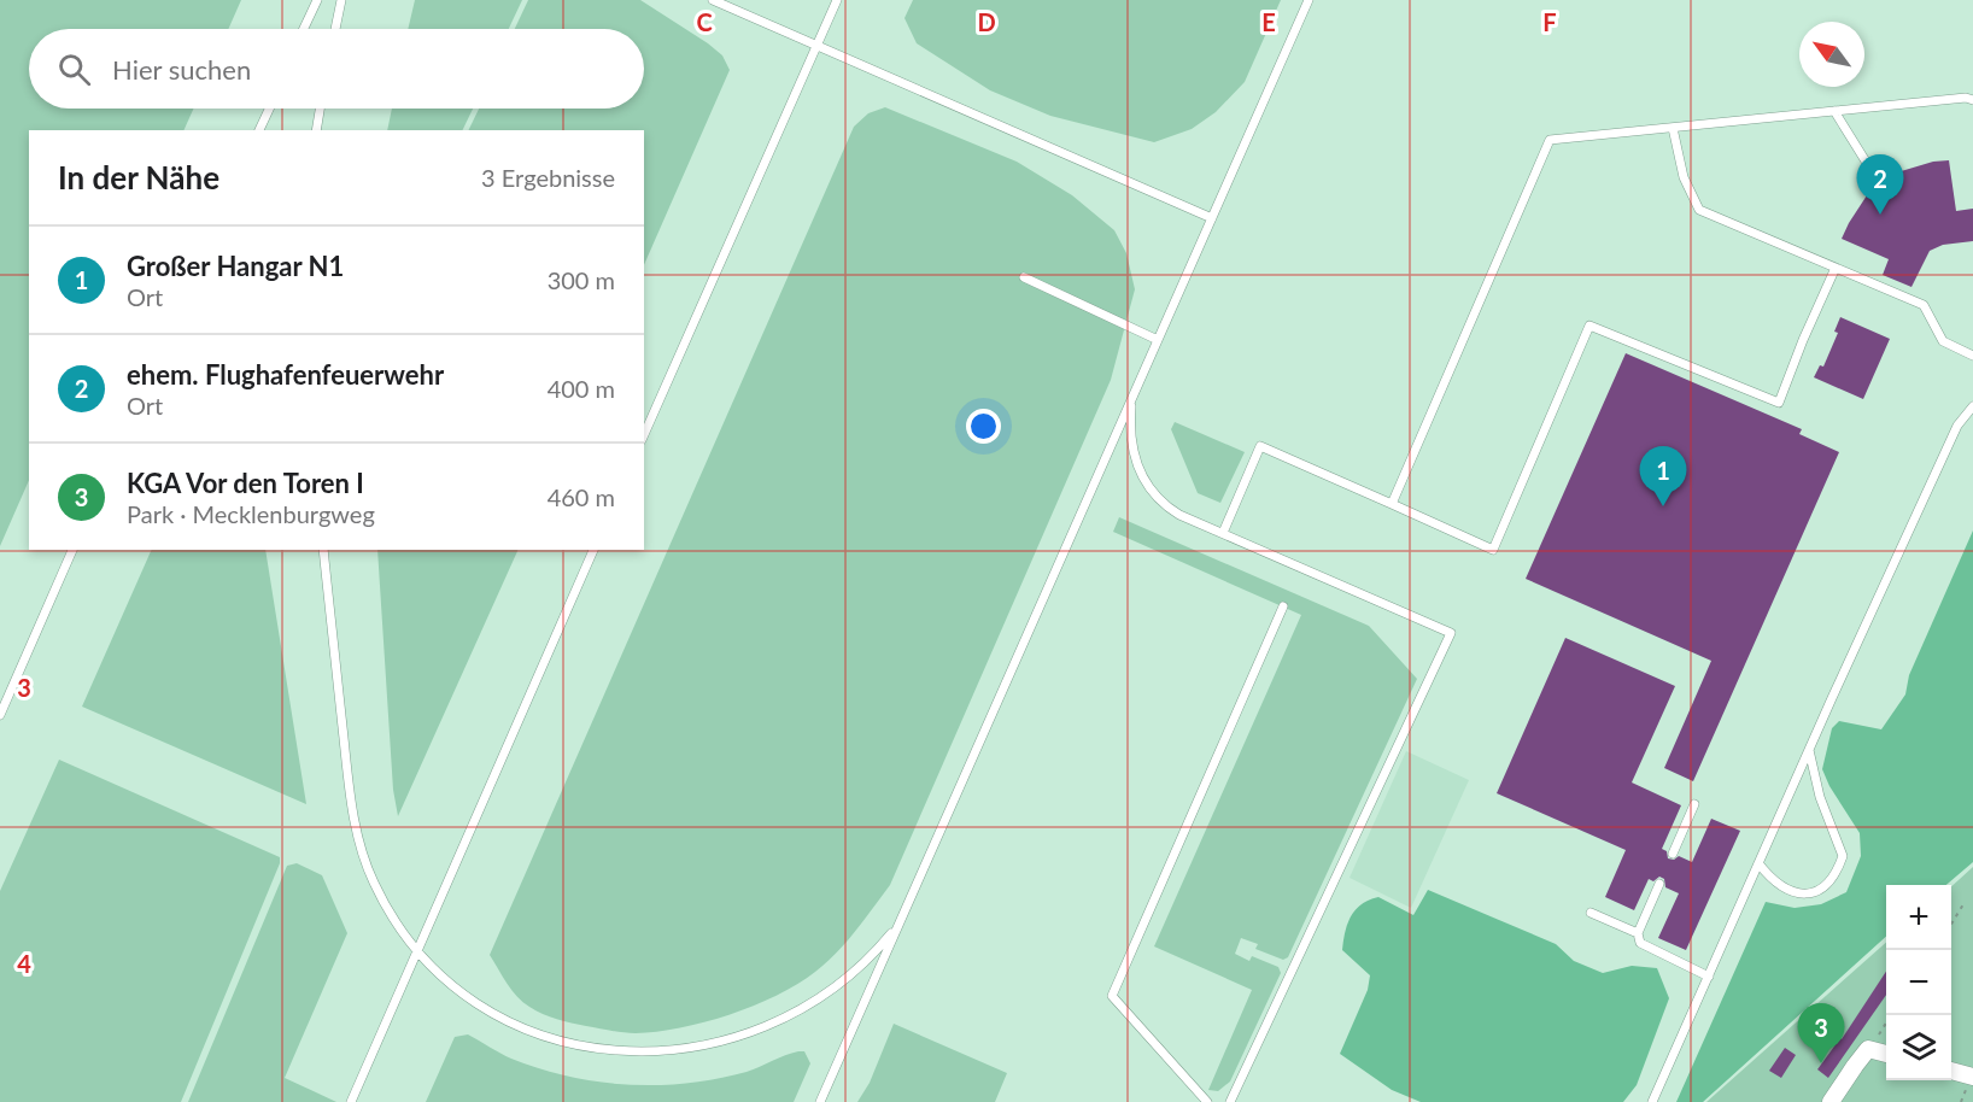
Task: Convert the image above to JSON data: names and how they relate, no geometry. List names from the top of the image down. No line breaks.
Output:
{"north":"top left","page":{"search":"Hier suchen","heading":["In der Nähe","3 Ergebnisse"],"pins":["2","1","3"],"list":[{"mark":"1","name":"Großer Hangar N1","note":"Ort","value":"300 m"},{"mark":"2","name":"ehem. Flughafenfeuerwehr","note":"Ort","value":"400 m"},{"mark":"3","name":"KGA Vor den Toren I","note":"Park · Mecklenburgweg","value":"460 m"}],"map_buttons":["+","−"]},"grid":{"columns":["C","D","E","F"],"rows":["3","4"]}}
